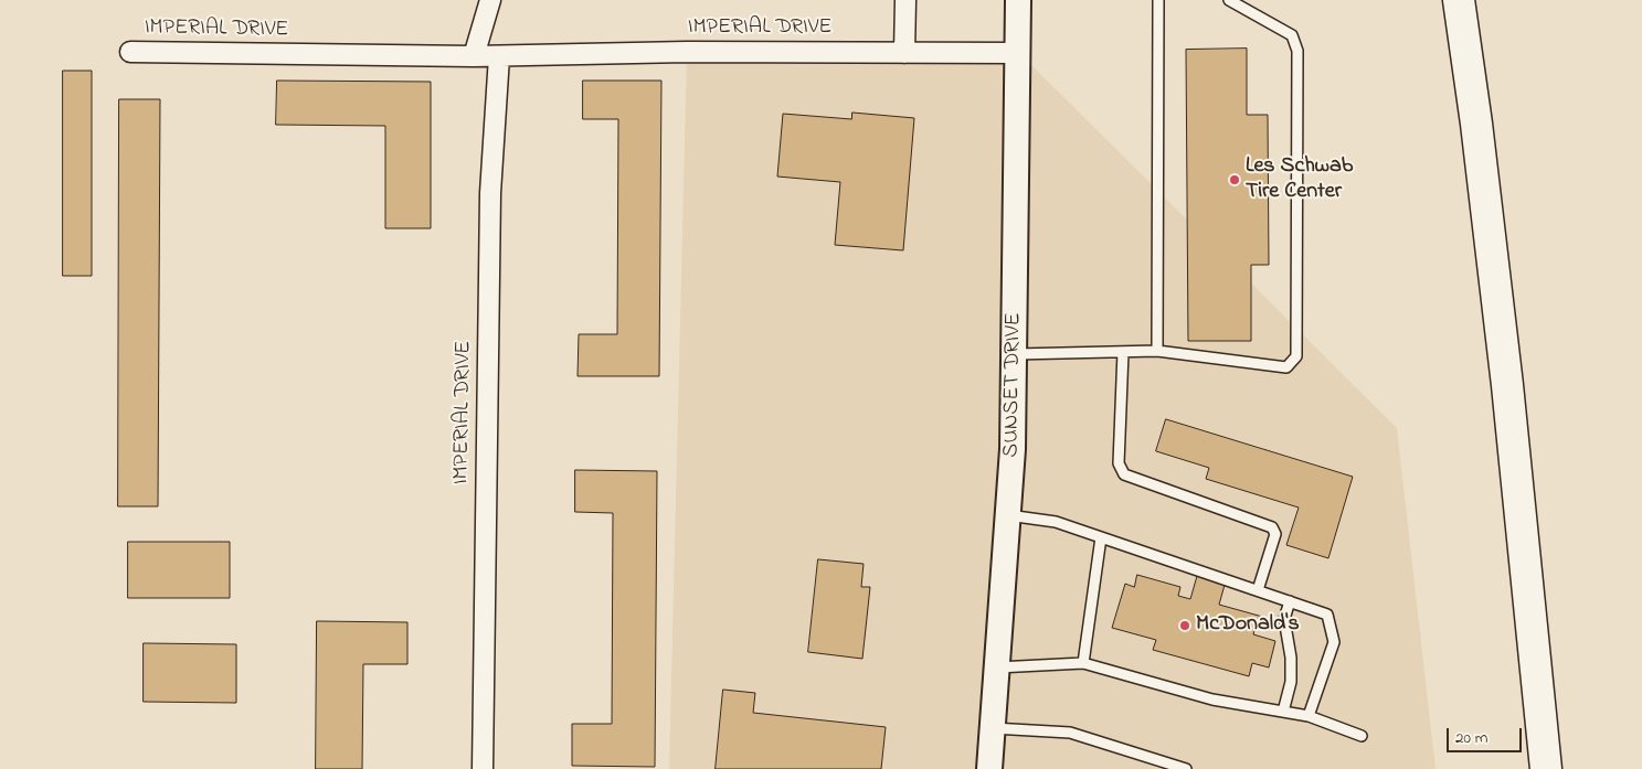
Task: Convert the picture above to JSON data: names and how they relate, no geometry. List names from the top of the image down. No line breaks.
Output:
{"streets":{"street":["IMPERIAL DRIVE","SUNSET DRIVE"]},"crossings":[["IMPERIAL DRIVE","SUNSET DRIVE"]],"places":["Les Schwab Tire Center","McDonald's"],"scale_bar":"20 m"}
